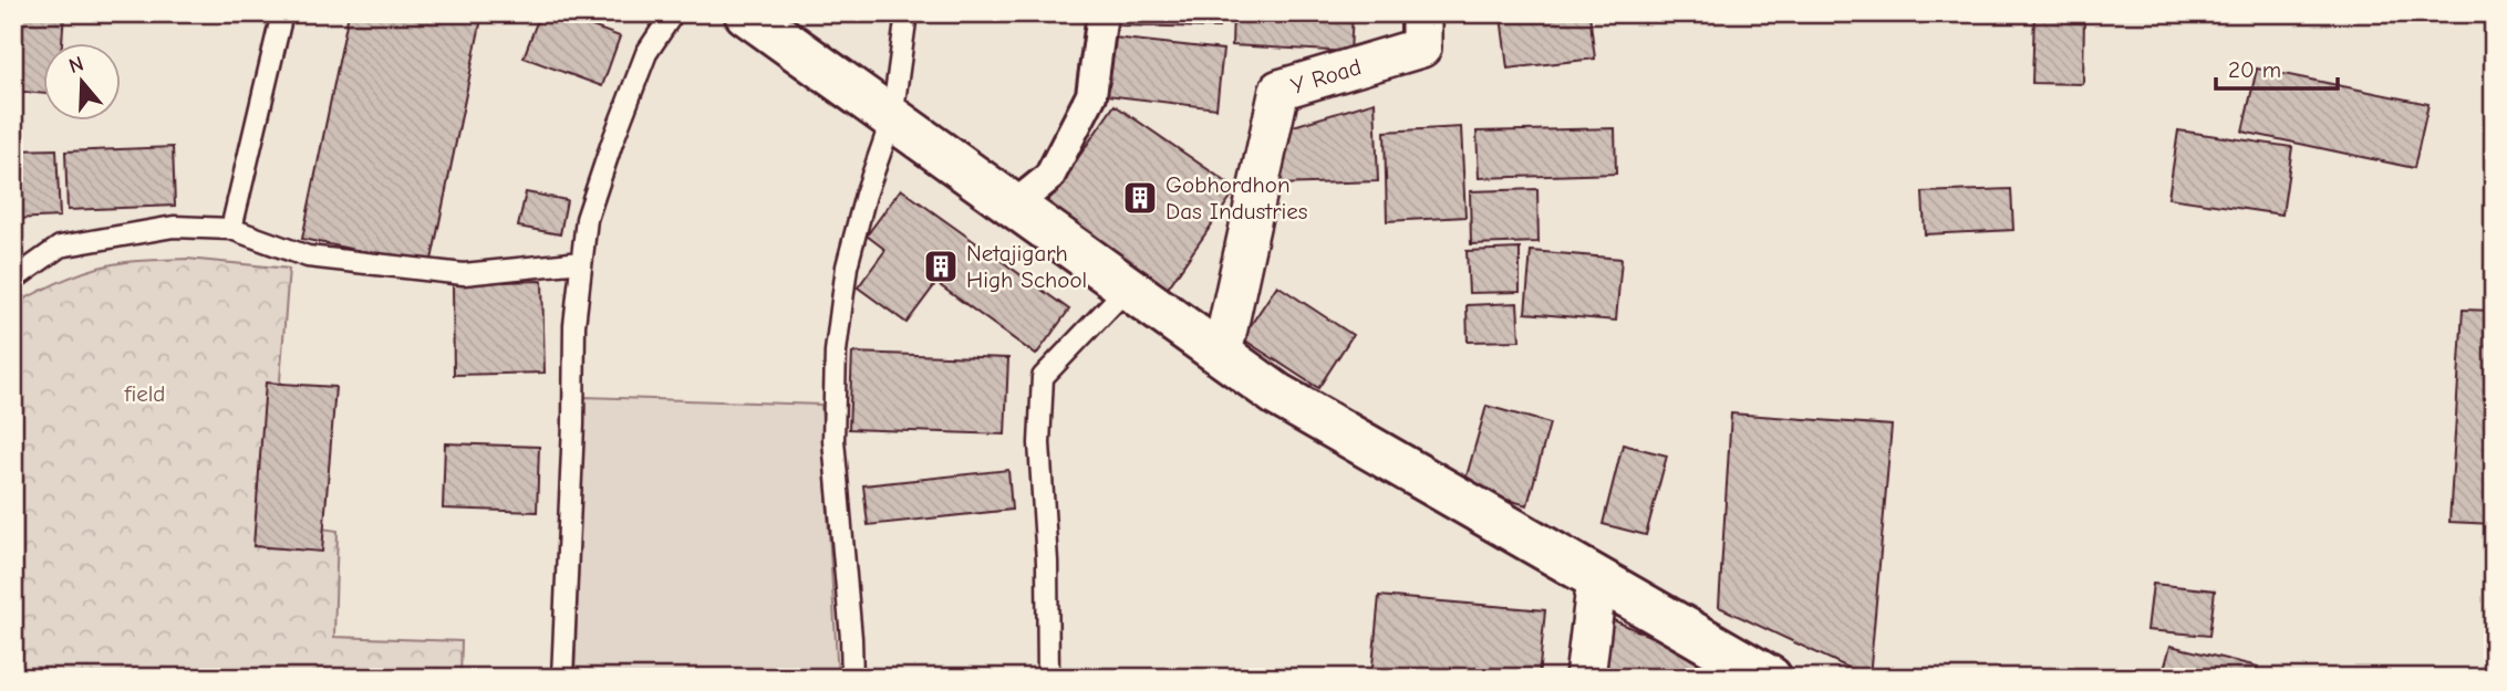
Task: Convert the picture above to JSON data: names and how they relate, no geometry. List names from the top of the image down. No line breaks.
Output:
{"streets":{"street":["Y Road"]},"parks":["field"],"places":{"building":["Gobhordhon Das Industries","Netajigarh High School"]},"scale_bar":"20 m","north":"top"}
